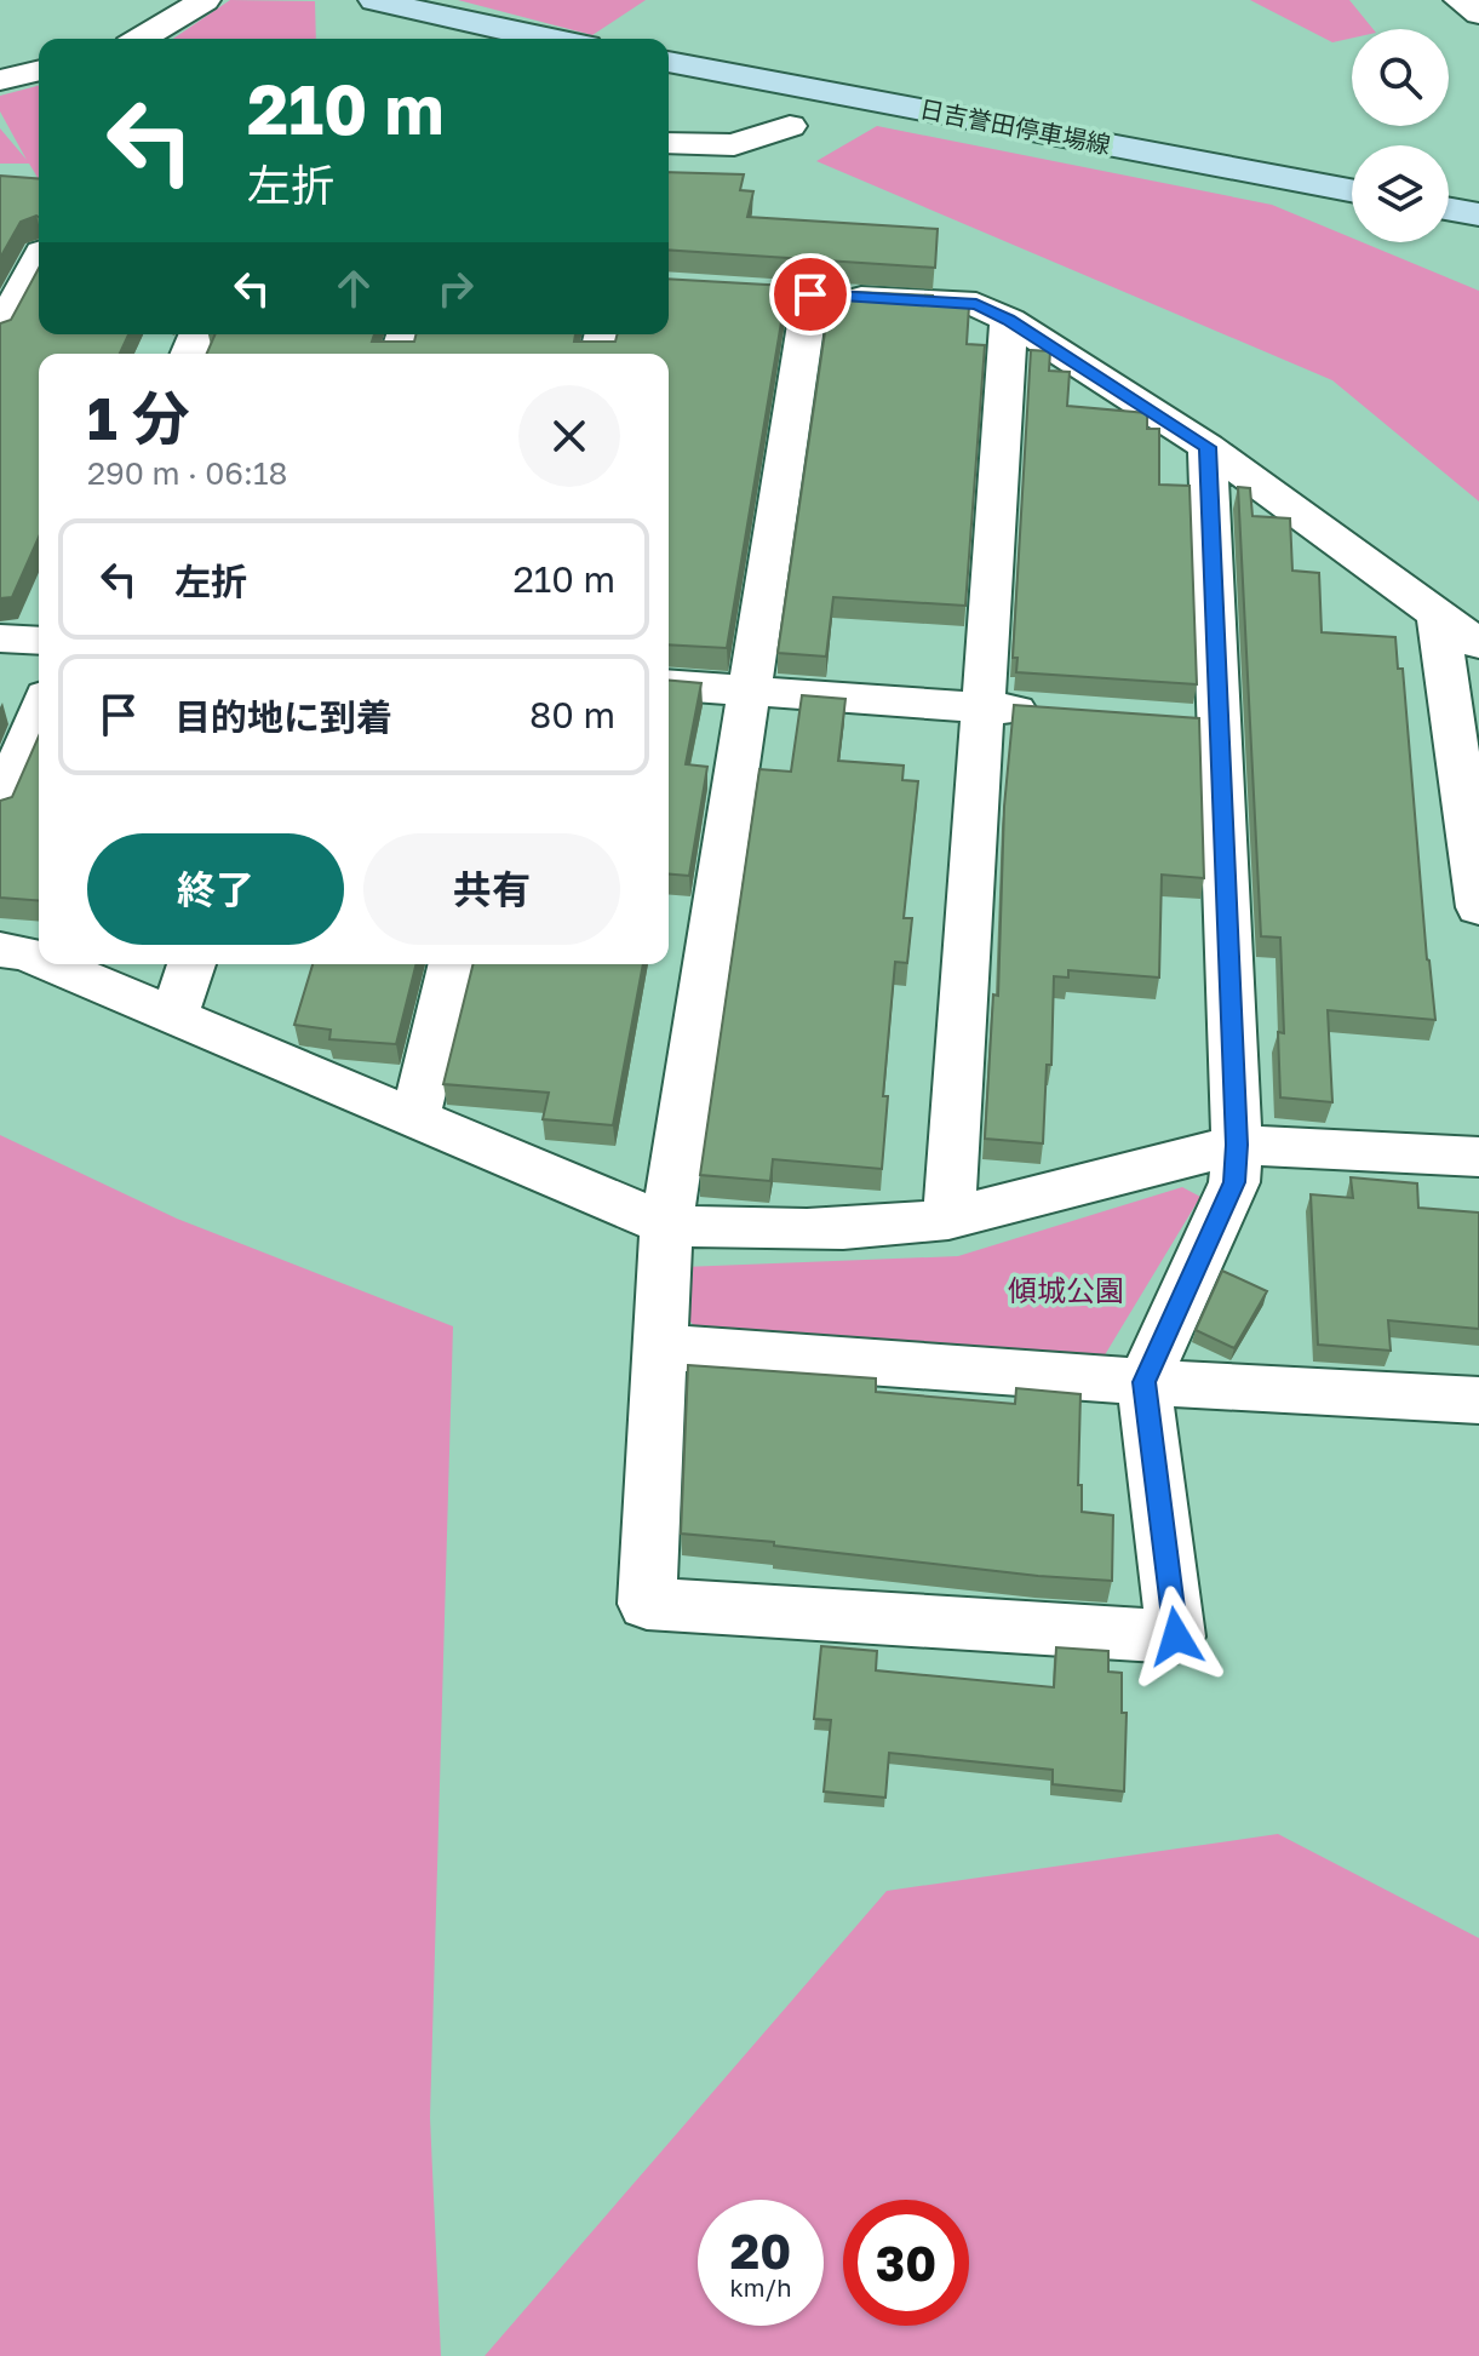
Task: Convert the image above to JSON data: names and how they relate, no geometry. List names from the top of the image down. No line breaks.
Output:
{"streets":{"main road":["日吉誉田停車場線"]},"parks":["傾城公園"],"page":{"turn":["210 m","左折"],"heading":["1 分","290 m · 06:18"],"list":[{"name":"左折","value":"210 m"},{"name":"目的地に到着","value":"80 m"}],"buttons":["終了","共有"],"speed":"20 km/h","limit":"30"}}
